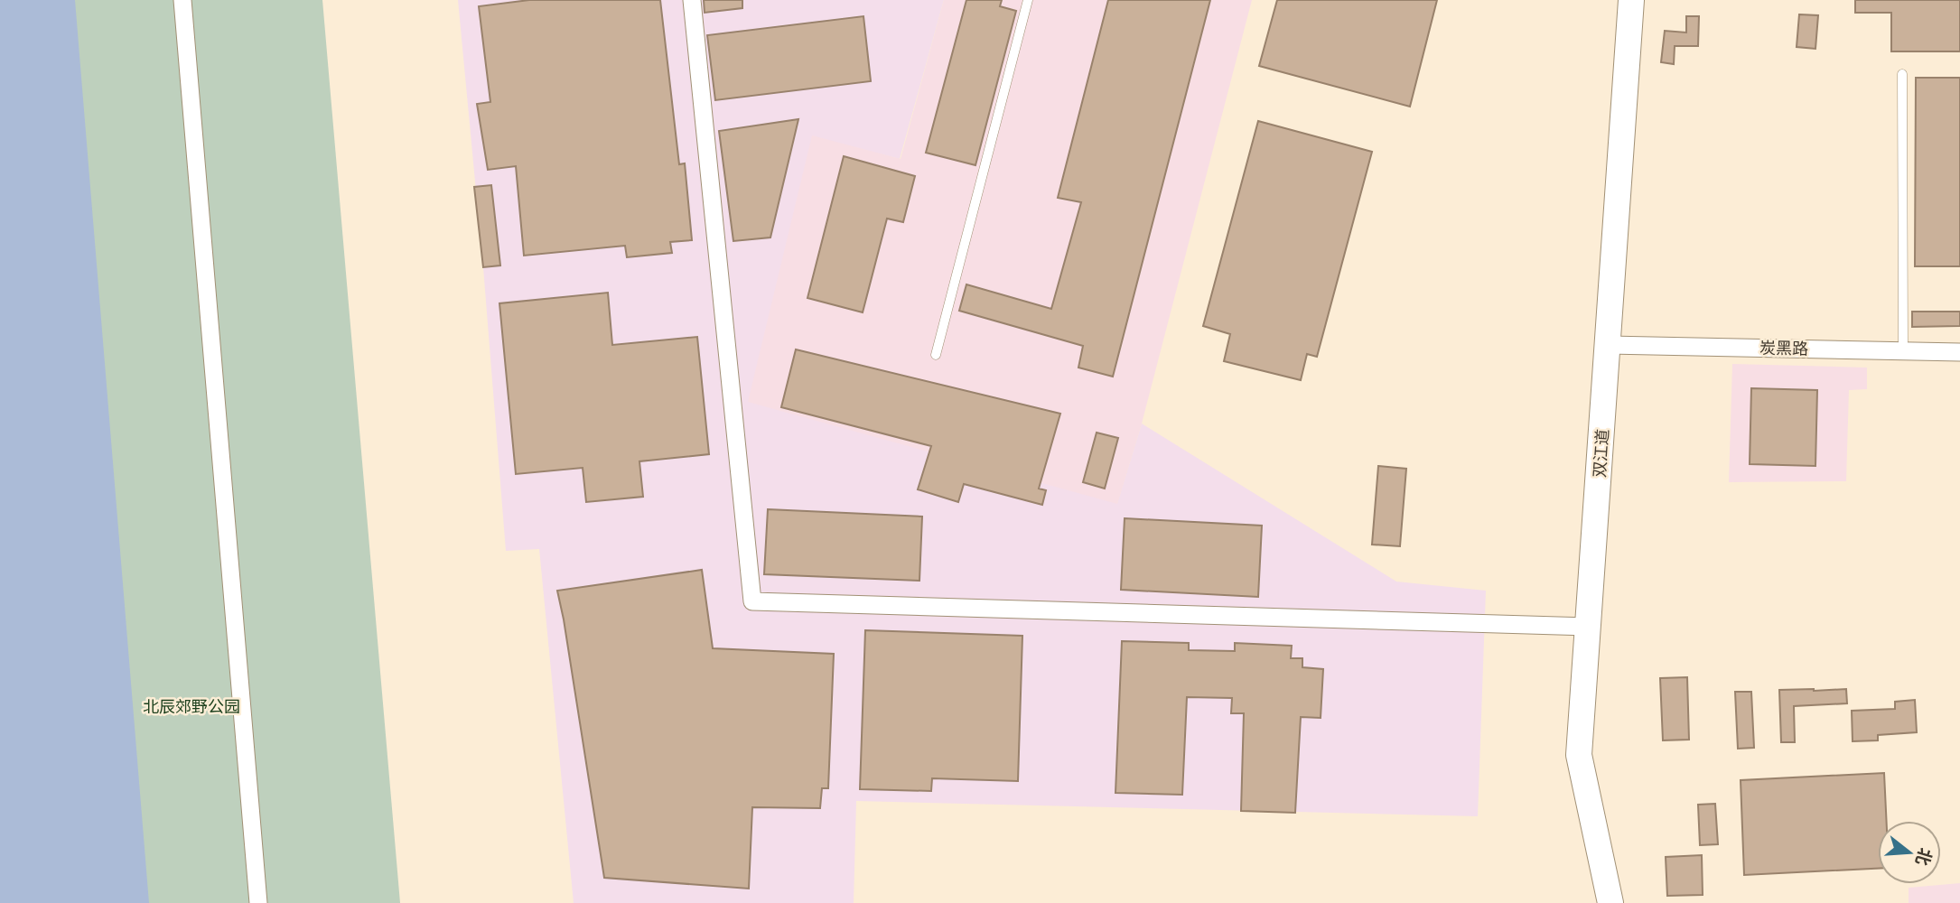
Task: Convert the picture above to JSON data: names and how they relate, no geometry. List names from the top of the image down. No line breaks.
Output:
{"streets":{"main road":["双江道"],"street":["炭黑路"]},"crossings":[["炭黑路","双江道"]],"parks":["北辰郊野公园"],"north":"right"}
